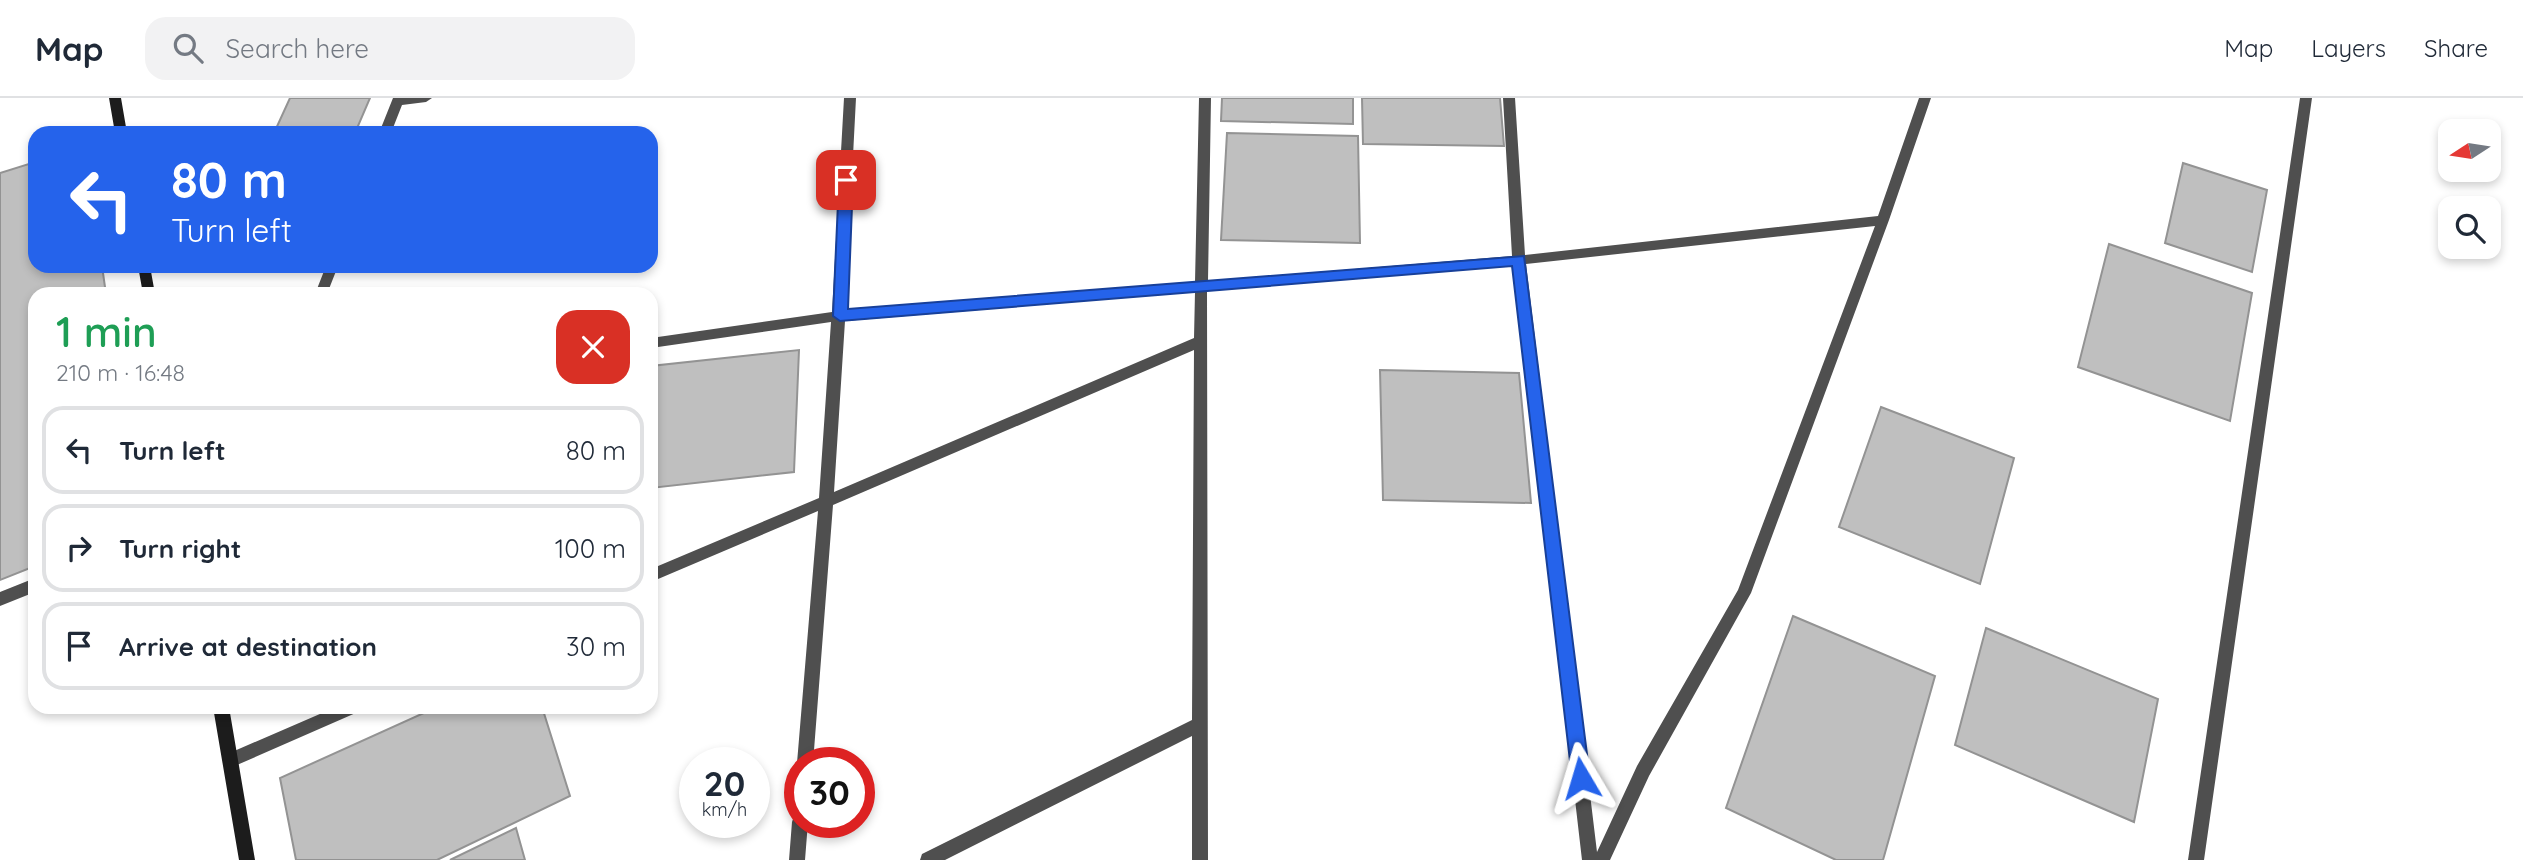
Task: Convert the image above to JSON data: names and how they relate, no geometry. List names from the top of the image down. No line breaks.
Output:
{"north":"left","page":{"header":"Map","search":"Search here","nav":["Map","Layers","Share"],"turn":["80 m","Turn left"],"heading":["1 min","210 m · 16:48"],"list":[{"name":"Turn left","value":"80 m"},{"name":"Turn right","value":"100 m"},{"name":"Arrive at destination","value":"30 m"}],"speed":"20 km/h","limit":"30"}}
